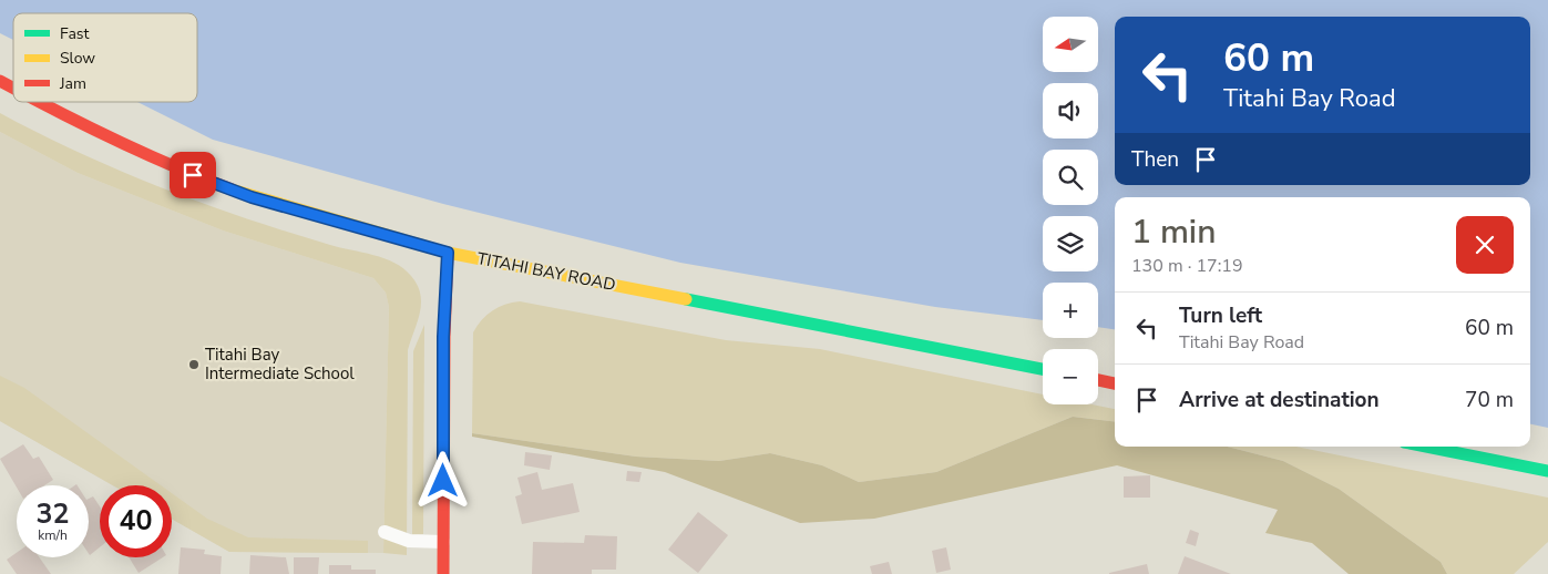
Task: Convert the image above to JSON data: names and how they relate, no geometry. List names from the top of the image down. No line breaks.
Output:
{"streets":{"main road":["TITAHI BAY ROAD"]},"places":["Titahi Bay Intermediate School"],"legend":["Fast","Slow","Jam"],"north":"left","page":{"map_buttons":["+","−"],"turn":["60 m","Titahi Bay Road"],"then":"Then","heading":["1 min","130 m · 17:19"],"list":[{"name":"Turn left","note":"Titahi Bay Road","value":"60 m"},{"name":"Arrive at destination","value":"70 m"}],"speed":"32 km/h","limit":"40"}}
